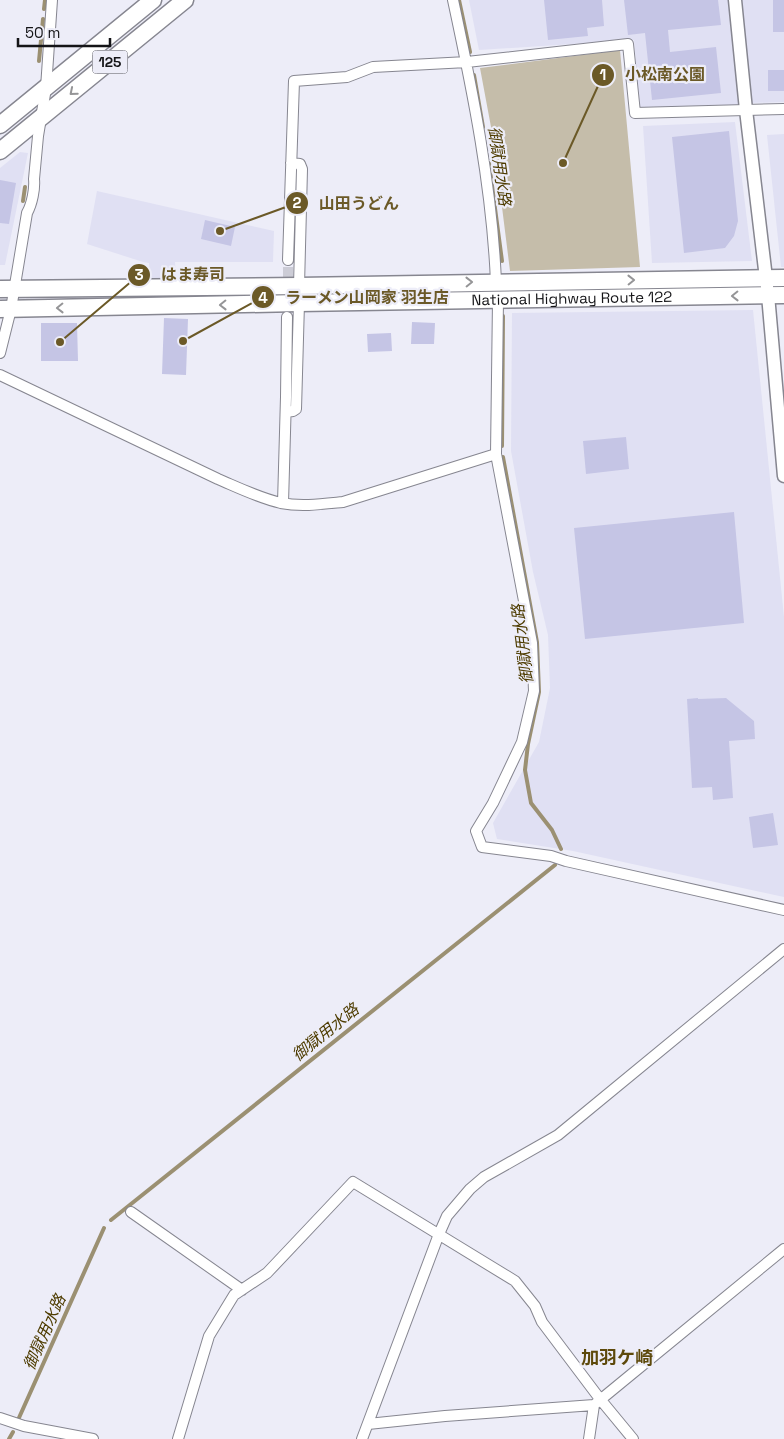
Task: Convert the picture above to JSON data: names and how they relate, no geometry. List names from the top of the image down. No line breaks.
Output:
{"streets":{"highway":["125","National Highway Route 122"]},"districts":["加羽ケ崎"],"water":["御獄用水路"],"places":["小松南公園","山田うどん","ラーメン山岡家 羽生店","はま寿司"],"scale_bar":"50 m"}
